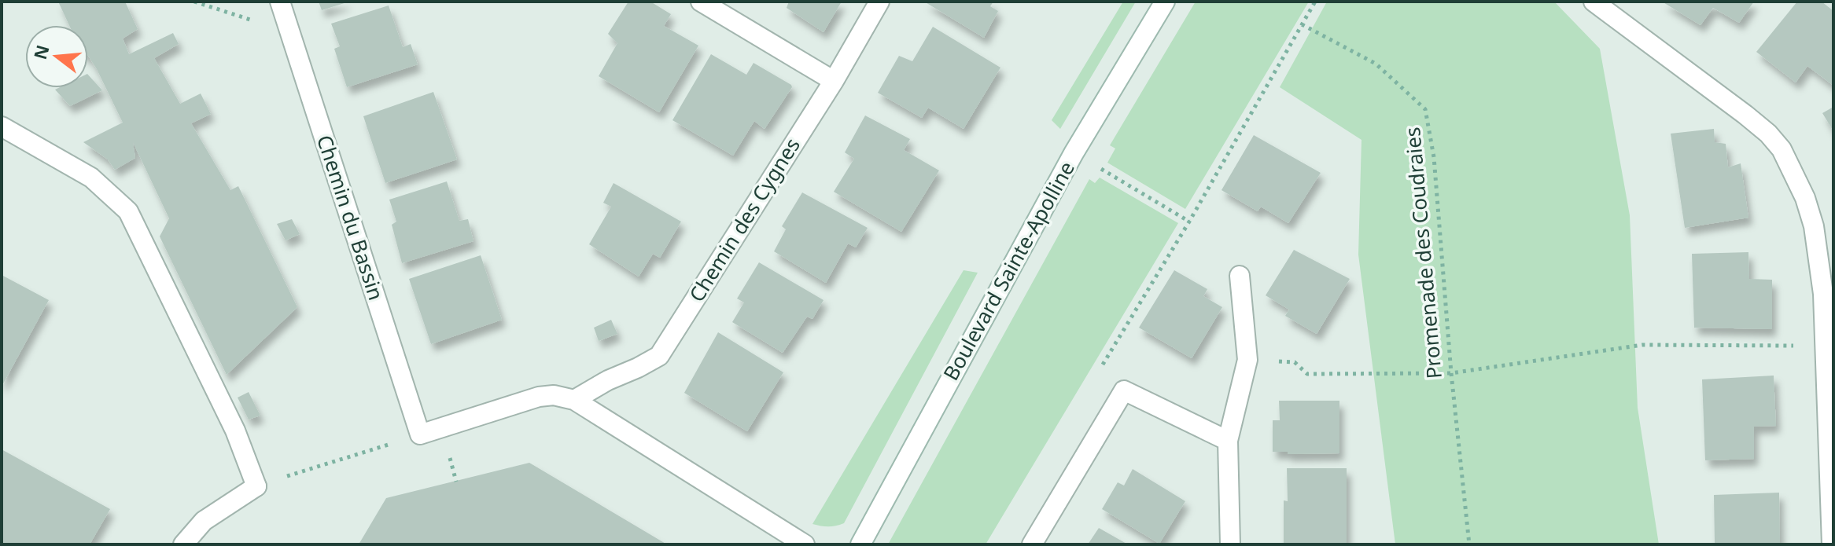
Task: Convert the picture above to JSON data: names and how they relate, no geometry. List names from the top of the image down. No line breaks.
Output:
{"streets":{"street":["Chemin du Bassin","Chemin des Cygnes","Boulevard Sainte-Apolline"],"path":["Promenade des Coudraies"]},"north":"left"}
